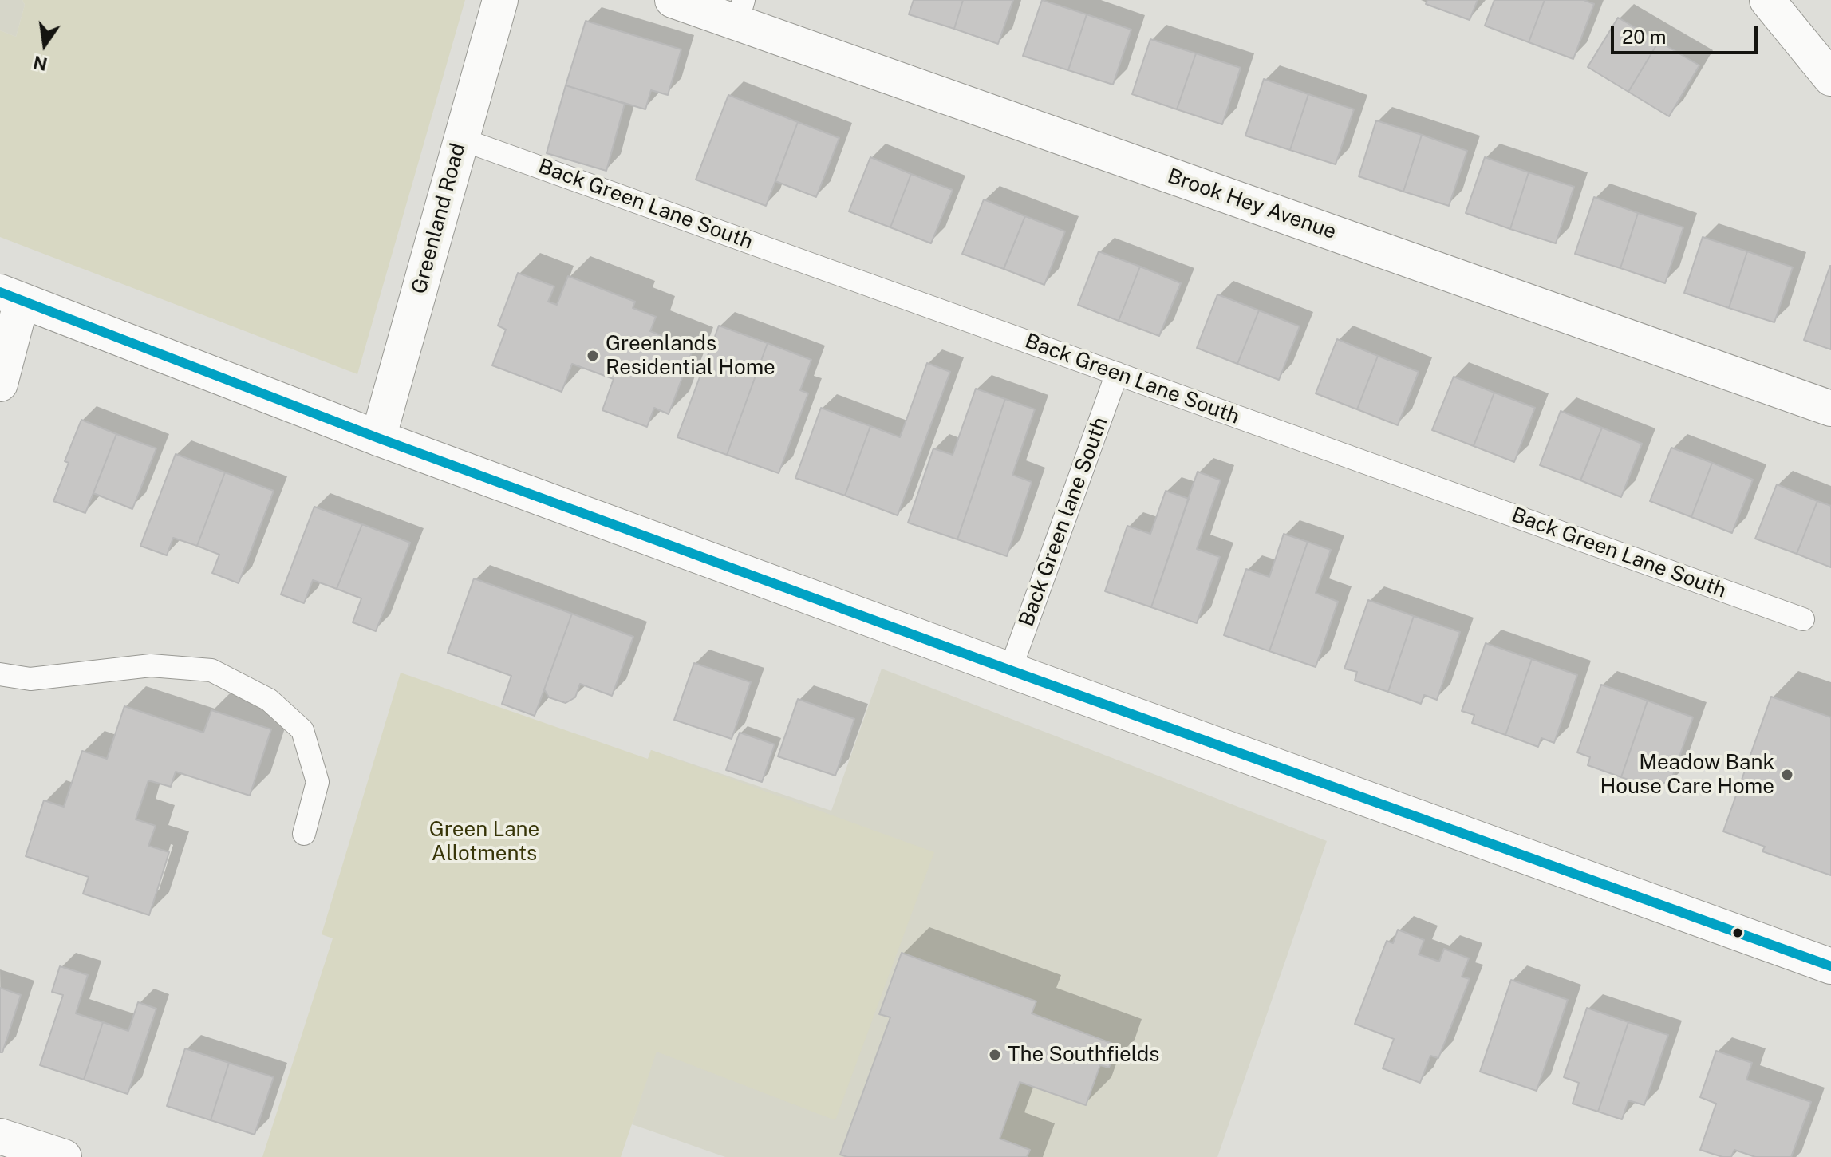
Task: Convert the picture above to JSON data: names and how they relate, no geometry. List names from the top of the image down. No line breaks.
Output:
{"streets":{"street":["Brook Hey Avenue","Greenland Road"],"lane":["Back Green Lane South","Back Green lane South"]},"crossings":[["Back Green Lane South","Greenland Road"],["Back Green Lane South","Back Green lane South"]],"parks":["Green Lane Allotments"],"places":["Greenlands Residential Home","Meadow Bank House Care Home","The Southfields"],"scale_bar":"20 m","north":"bottom"}
